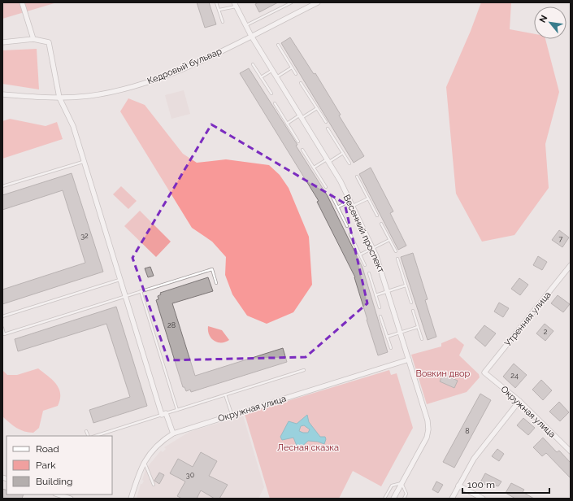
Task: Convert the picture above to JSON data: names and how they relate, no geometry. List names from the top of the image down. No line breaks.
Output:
{"streets":{"street":["Кедровый бульвар","Весенний проспект","Утренняя улица","Окружная улица"]},"crossings":[["Кедровый бульвар","Весенний проспект"],["Весенний проспект","Окружная улица"],["Утренняя улица","Окружная улица"]],"parks":["Вовкин двор","Лесная сказка"],"house_numbers":["32","7","28","2","24","8","30"],"legend":["Road","Park","Building"],"scale_bar":"100 m","north":"top left"}
